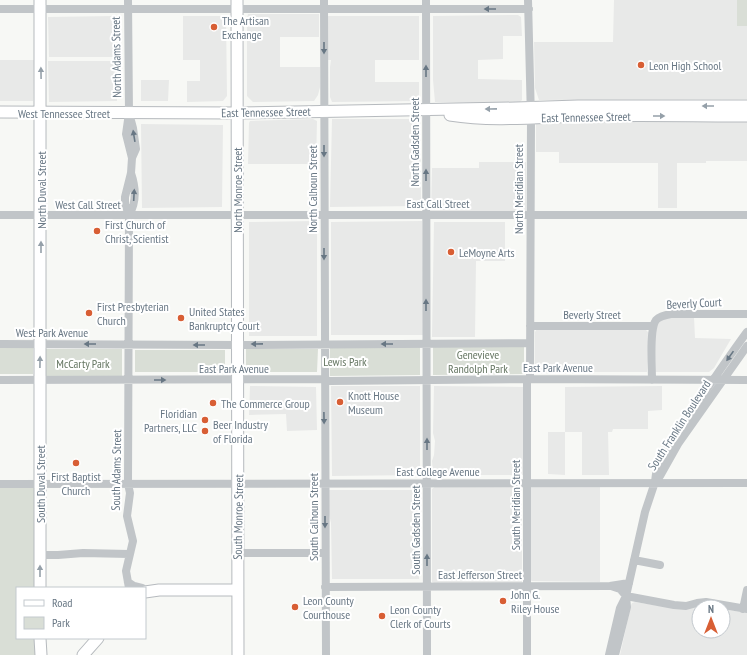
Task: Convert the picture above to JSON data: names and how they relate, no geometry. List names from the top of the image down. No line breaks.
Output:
{"streets":{"main road":["East Tennessee Street","West Tennessee Street","North Duval Street","North Monroe Street","South Duval Street","South Monroe Street"],"street":["North Adams Street","North Gadsden Street","North Calhoun Street","North Meridian Street","East Call Street","West Call Street","Beverly Court","Beverly Street","West Park Avenue","East Park Avenue","South Franklin Boulevard","South Adams Street","East College Avenue","South Meridian Street","South Calhoun Street","South Gadsden Street","East Jefferson Street"]},"crossings":[["North Adams Street","East Tennessee Street"],["North Adams Street","West Tennessee Street"],["North Adams Street","East Call Street"],["North Adams Street","West Call Street"],["North Adams Street","West Park Avenue"],["North Adams Street","East Park Avenue"],["North Adams Street","South Adams Street"],["East Tennessee Street","West Tennessee Street"],["East Tennessee Street","North Gadsden Street"],["East Tennessee Street","North Calhoun Street"],["East Tennessee Street","North Meridian Street"],["East Tennessee Street","North Monroe Street"],["West Tennessee Street","North Duval Street"],["North Gadsden Street","East Call Street"],["North Gadsden Street","East Park Avenue"],["North Gadsden Street","South Gadsden Street"],["North Calhoun Street","East Call Street"],["North Calhoun Street","East Park Avenue"],["North Calhoun Street","South Calhoun Street"],["North Meridian Street","East Call Street"],["North Meridian Street","Beverly Street"],["North Meridian Street","East Park Avenue"],["North Meridian Street","South Meridian Street"],["North Duval Street","West Call Street"],["North Duval Street","West Park Avenue"],["North Duval Street","South Duval Street"],["North Monroe Street","East Call Street"],["North Monroe Street","East Park Avenue"],["North Monroe Street","South Monroe Street"],["East Call Street","West Call Street"],["Beverly Court","Beverly Street"],["West Park Avenue","East Park Avenue"],["East Park Avenue","South Franklin Boulevard"],["East Park Avenue","South Adams Street"],["East Park Avenue","South Meridian Street"],["East Park Avenue","South Monroe Street"],["East Park Avenue","South Calhoun Street"],["East Park Avenue","South Gadsden Street"],["South Franklin Boulevard","East College Avenue"],["South Franklin Boulevard","East Jefferson Street"],["South Adams Street","East College Avenue"],["East College Avenue","South Duval Street"],["East College Avenue","South Meridian Street"],["East College Avenue","South Monroe Street"],["East College Avenue","South Calhoun Street"],["East College Avenue","South Gadsden Street"],["South Meridian Street","East Jefferson Street"],["South Calhoun Street","East Jefferson Street"],["South Gadsden Street","East Jefferson Street"]],"one_way":["North Gadsden Street","North Calhoun Street","North Duval Street","South Calhoun Street","South Gadsden Street"],"parks":["Genevieve Randolph Park","Lewis Park","McCarty Park"],"places":["The Artisan Exchange","Leon High School","First Church of Christ, Scientist","LeMoyne Arts","First Presbyterian Church","United States Bankruptcy Court","Knott House Museum","The Commerce Group","Floridian Partners, LLC","Beer Industry of Florida","First Baptist Church","John G. Riley House","Leon County Courthouse","Leon County Clerk of Courts"],"legend":["Road","Park"],"north":"top"}
